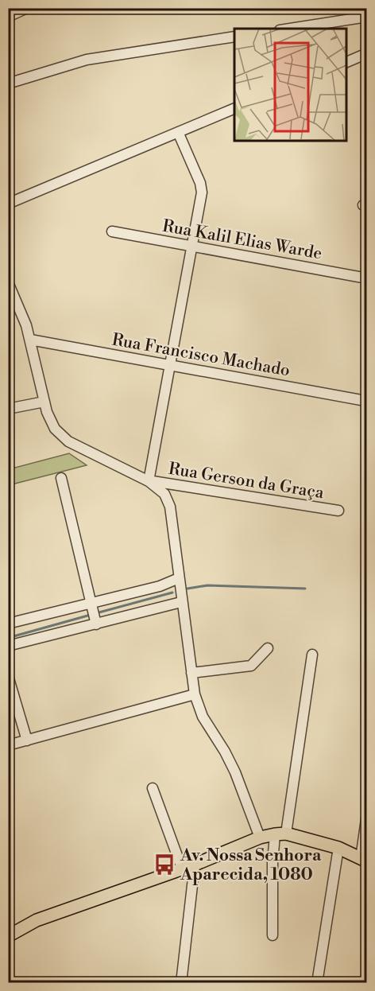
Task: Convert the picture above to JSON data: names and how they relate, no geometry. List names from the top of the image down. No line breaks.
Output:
{"streets":{"street":["Rua Kalil Elias Warde","Rua Francisco Machado","Rua Gerson da Graça"]},"places":{"bus stop":["Av. Nossa Senhora Aparecida, 1080"]}}
